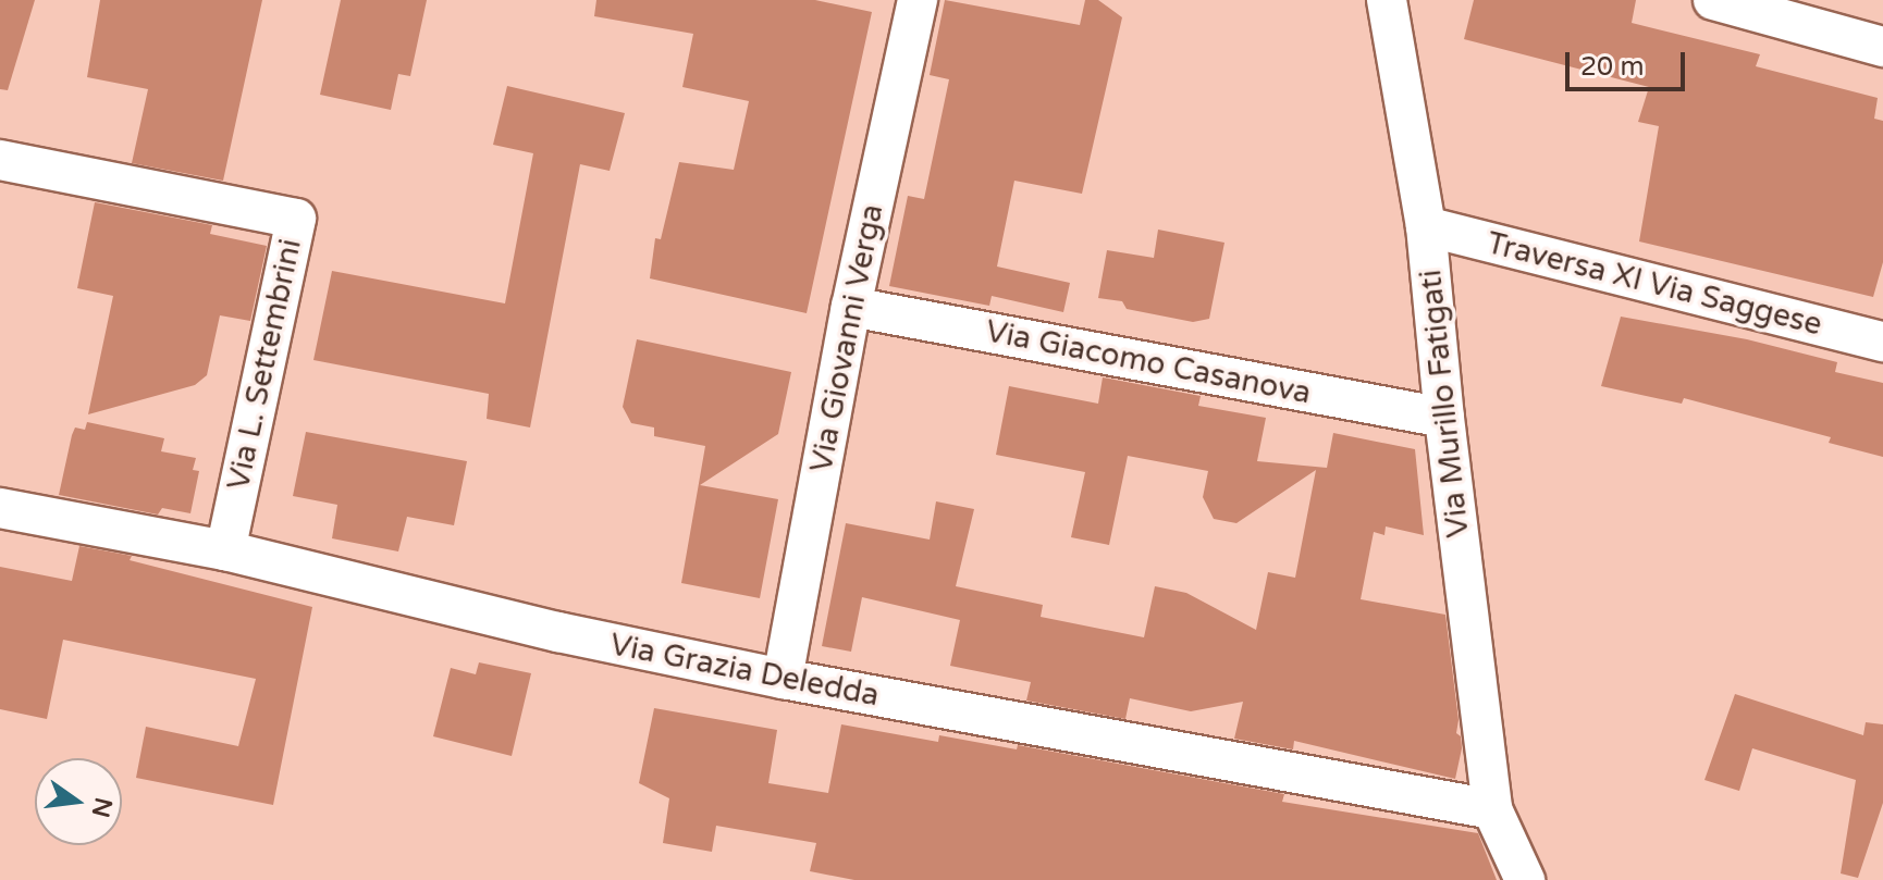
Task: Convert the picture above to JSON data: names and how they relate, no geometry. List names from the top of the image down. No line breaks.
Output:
{"streets":{"street":["Traversa XI Via Saggese","Via Giovanni Verga","Via Giacomo Casanova","Via L. Settembrini","Via Murillo Fatigati","Via Grazia Deledda"]},"crossings":[["Traversa XI Via Saggese","Via Murillo Fatigati"],["Via Giovanni Verga","Via Giacomo Casanova"],["Via Giovanni Verga","Via Grazia Deledda"],["Via Giacomo Casanova","Via Murillo Fatigati"],["Via L. Settembrini","Via Grazia Deledda"],["Via Murillo Fatigati","Via Grazia Deledda"]],"scale_bar":"20 m","north":"right"}
